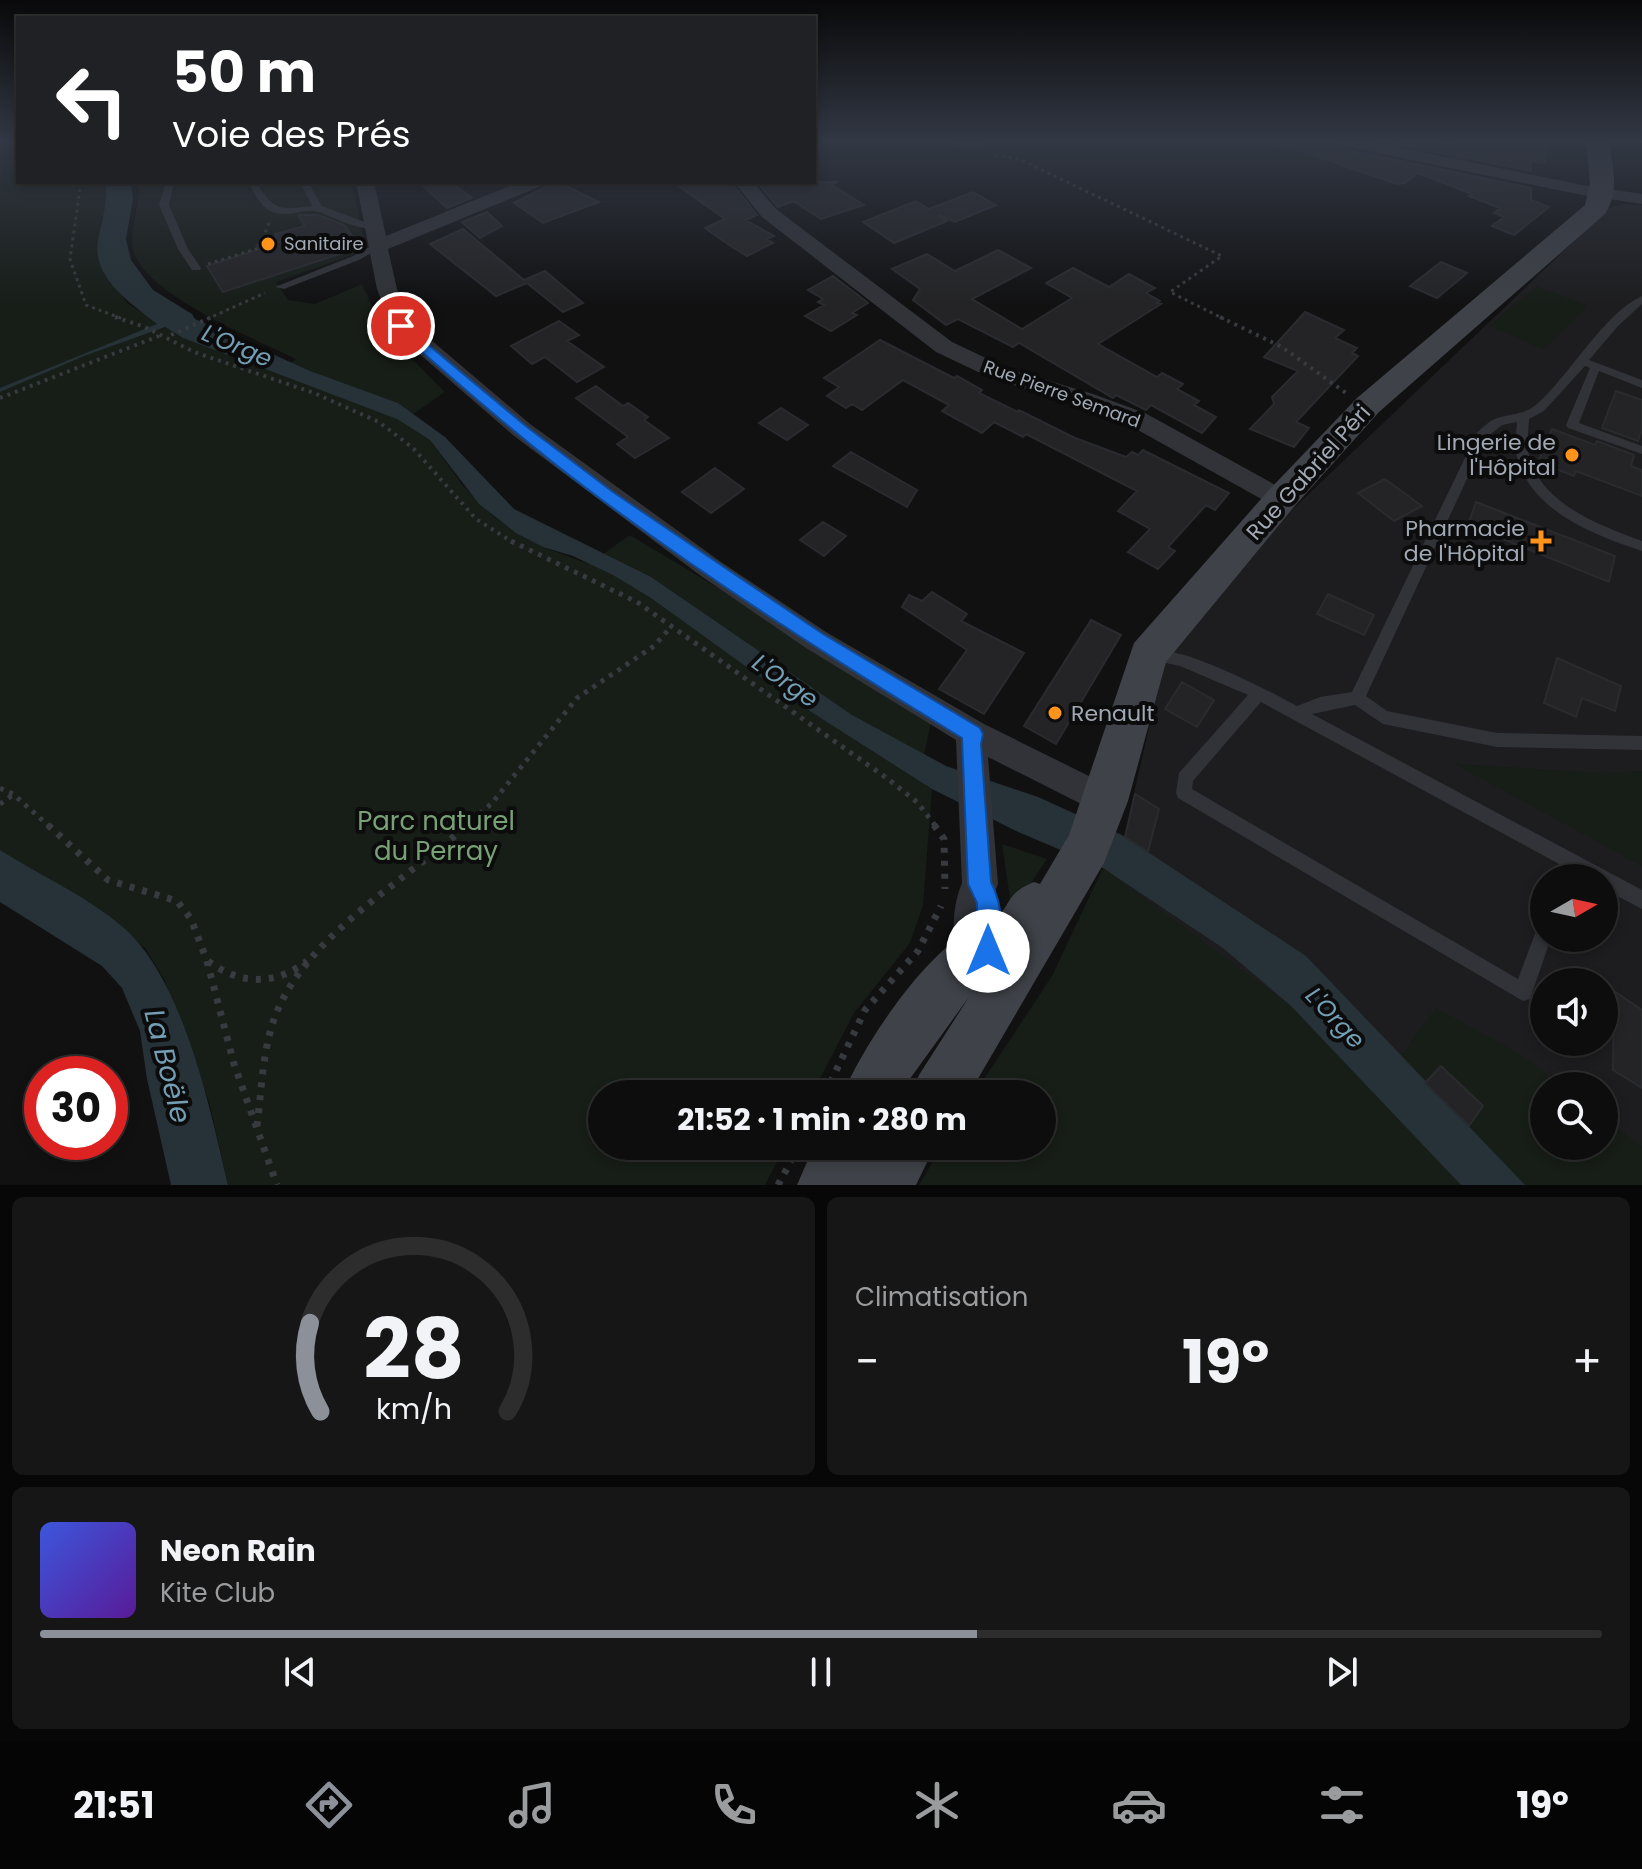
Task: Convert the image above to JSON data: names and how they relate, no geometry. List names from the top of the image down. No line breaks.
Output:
{"streets":{"main road":["Rue Gabriel Péri"],"street":["Rue Pierre Semard"]},"crossings":[["Rue Pierre Semard","Rue Gabriel Péri"]],"water":["L'Orge","La Boële"],"parks":["Parc naturel du Perray"],"places":{"other":["Sanitaire","Lingerie de l'Hôpital","Renault"],"health":["Pharmacie de l'Hôpital"]},"north":"right","page":{"turn":["50 m","Voie des Prés"],"limit":"30","trip":"21:52 · 1 min · 280 m","tile":"Climatisation","heat":["−","19°","+"],"song":["Neon Rain","Kite Club"],"tabs":["21:51","19°"],"gauge":["28","km/h"]}}
